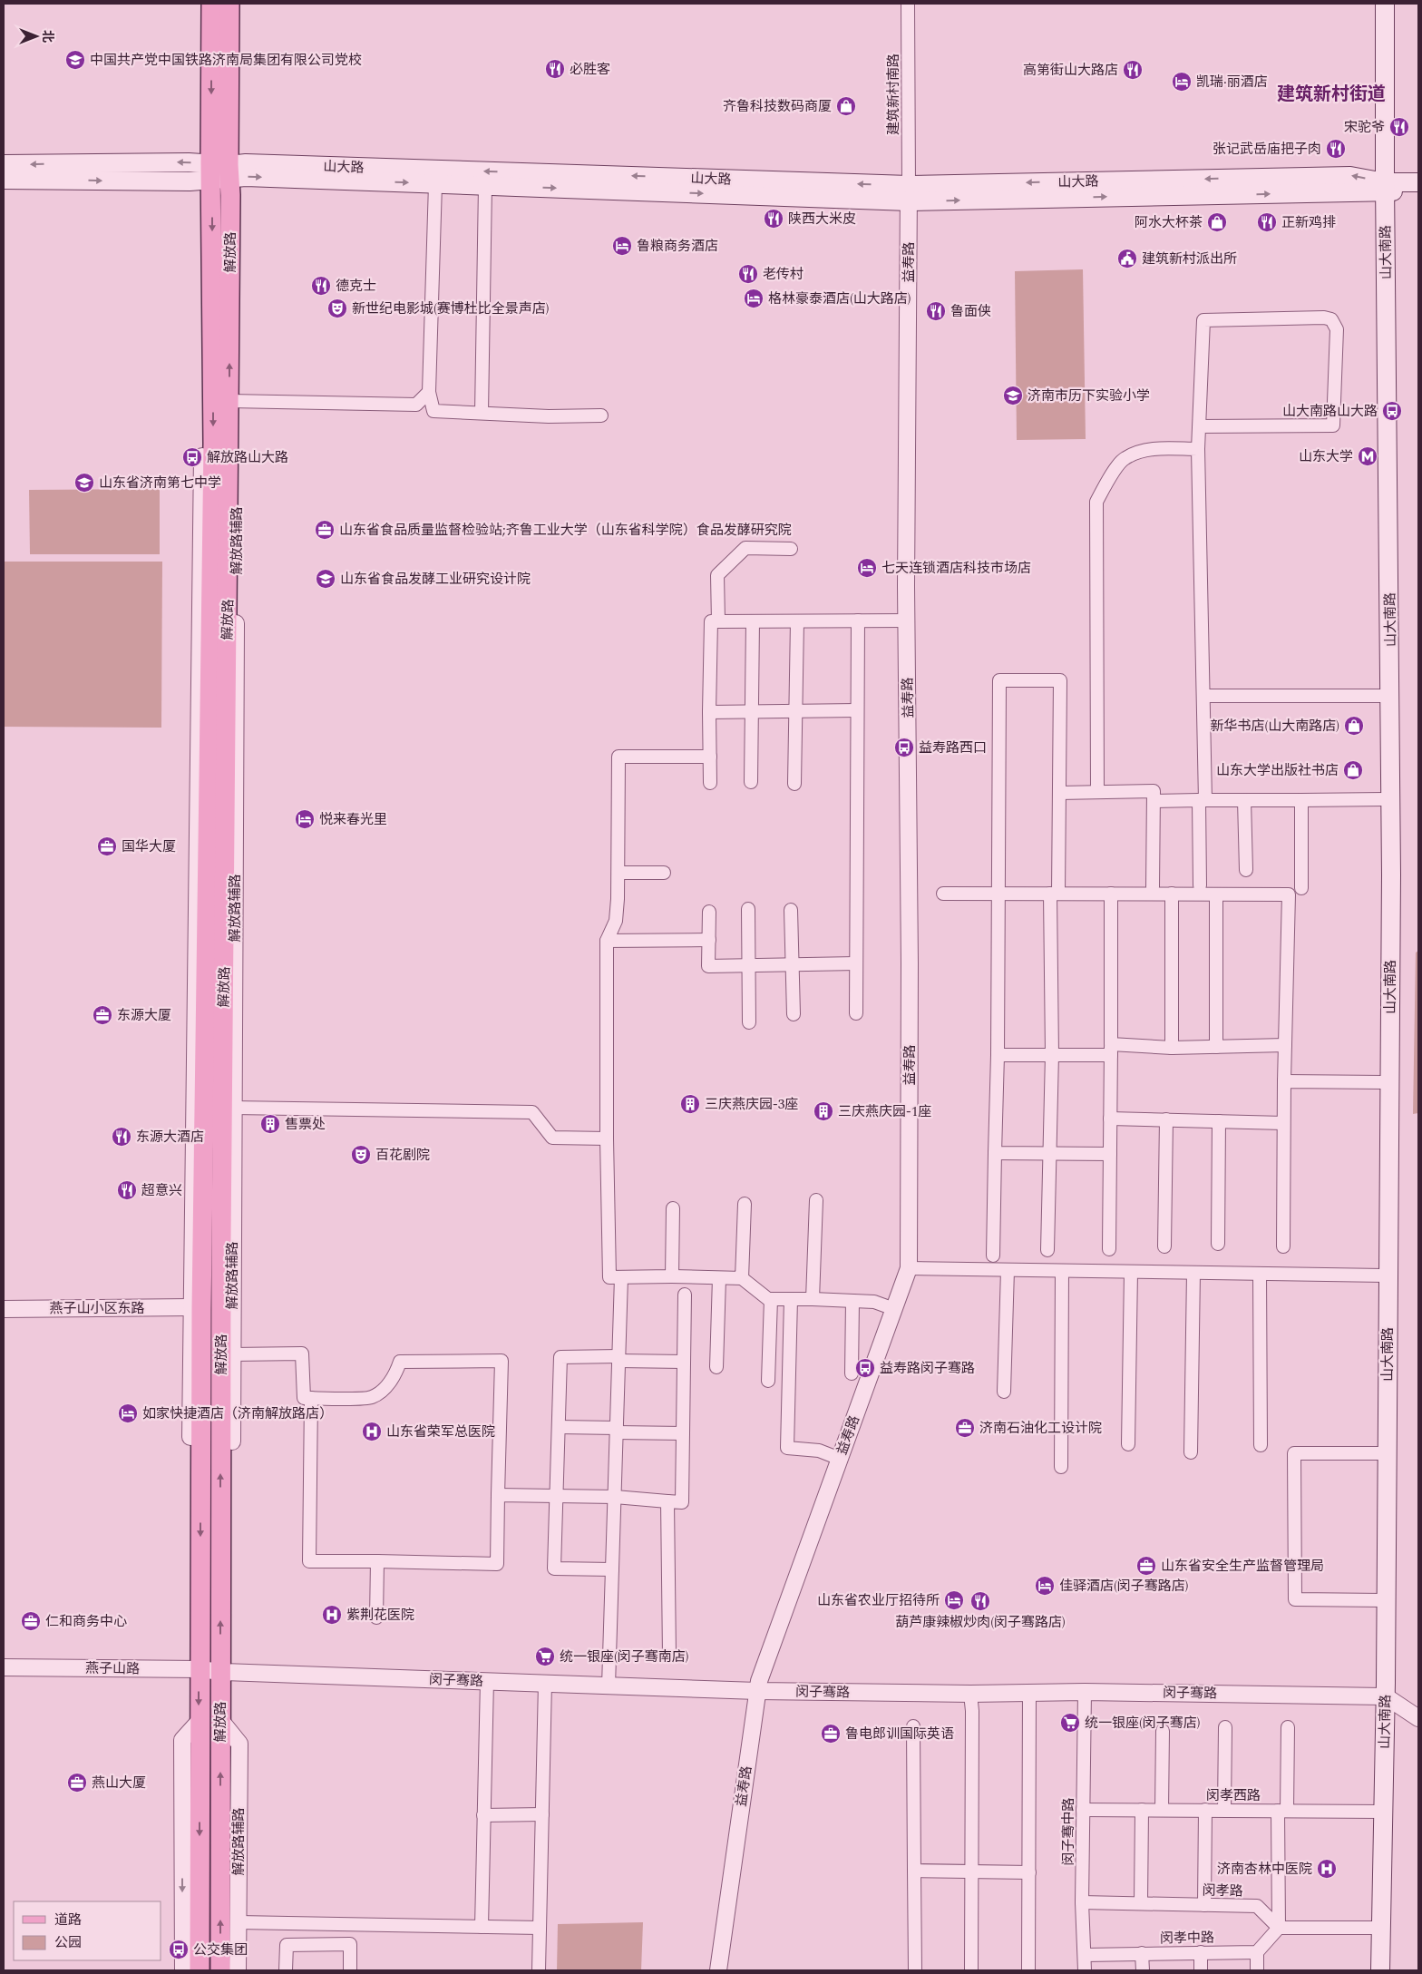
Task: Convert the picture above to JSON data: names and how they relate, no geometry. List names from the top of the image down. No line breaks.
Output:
{"streets":{"main road":["山大路","解放路","山大南路"],"street":["建筑新村南路","益寿路","解放路辅路","燕子山小区东路","燕子山路","闵子骞路","闵孝西路","闵子骞中路","闵孝路","闵孝中路"]},"crossings":[["建筑新村南路","山大路"],["建筑新村南路","益寿路"],["山大路","解放路"],["山大路","山大南路"],["山大路","益寿路"],["解放路","解放路辅路"],["解放路","燕子山路"],["解放路","闵子骞路"],["山大南路","闵子骞路"],["山大南路","闵孝西路"],["益寿路","闵子骞路"],["燕子山路","闵子骞路"],["闵子骞路","闵子骞中路"],["闵孝西路","闵子骞中路"],["闵子骞中路","闵孝路"],["闵子骞中路","闵孝中路"]],"districts":["建筑新村街道"],"places":{"school or university":["中国共产党中国铁路济南局集团有限公司党校","济南市历下实验小学","山东省济南第七中学","山东省食品发酵工业研究设计院"],"restaurant":["必胜客","高第街山大路店","宋驼爷","张记武岳庙把子肉","陕西大米皮","正新鸡排","老传村","德克士","鲁面侠","东源大酒店","超意兴","葫芦康辣椒炒肉(闵子骞路店)"],"hotel":["凯瑞·丽酒店","鲁粮商务酒店","格林豪泰酒店(山大路店)","七天连锁酒店科技市场店","悦来春光里","如家快捷酒店（济南解放路店）","佳驿酒店(闵子骞路店)","山东省农业厅招待所"],"shop":["齐鲁科技数码商厦","阿水大杯茶","新华书店(山大南路店)","山东大学出版社书店"],"public building":["建筑新村派出所"],"theatre":["新世纪电影城(赛博杜比全景声店)","百花剧院"],"bus stop":["山大南路山大路","解放路山大路","益寿路西口","益寿路闵子骞路","公交集团"],"metro station":["山东大学"],"office":["山东省食品质量监督检验站;齐鲁工业大学（山东省科学院）食品发酵研究院","国华大厦","东源大厦","济南石油化工设计院","山东省安全生产监督管理局","仁和商务中心","鲁电郎训国际英语","燕山大厦"],"building":["三庆燕庆园-3座","三庆燕庆园-1座","售票处"],"hospital":["山东省荣军总医院","紫荆花医院","济南杏林中医院"],"supermarket":["统一银座(闵子骞南店)","统一银座(闵子骞店)"]},"legend":["道路","公园"],"north":"right"}
